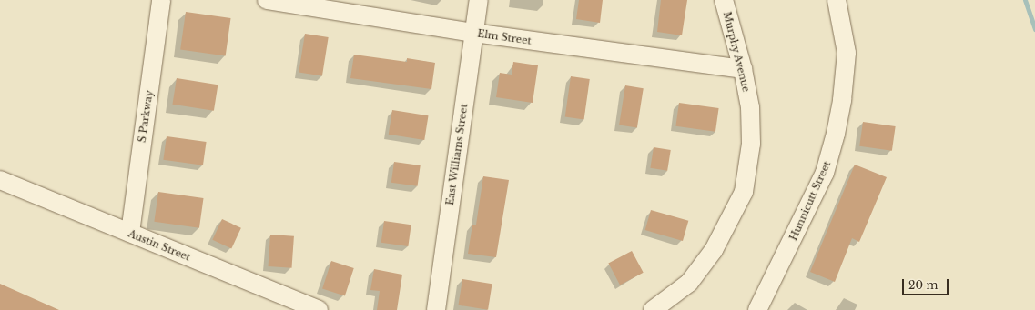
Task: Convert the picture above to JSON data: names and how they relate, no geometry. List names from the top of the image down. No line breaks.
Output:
{"streets":{"street":["Elm Street","Murphy Avenue","S Parkway","East Williams Street","Hunnicutt Street","Austin Street"]},"crossings":[["Elm Street","Murphy Avenue"],["Elm Street","East Williams Street"],["S Parkway","Austin Street"]],"scale_bar":"20 m"}
